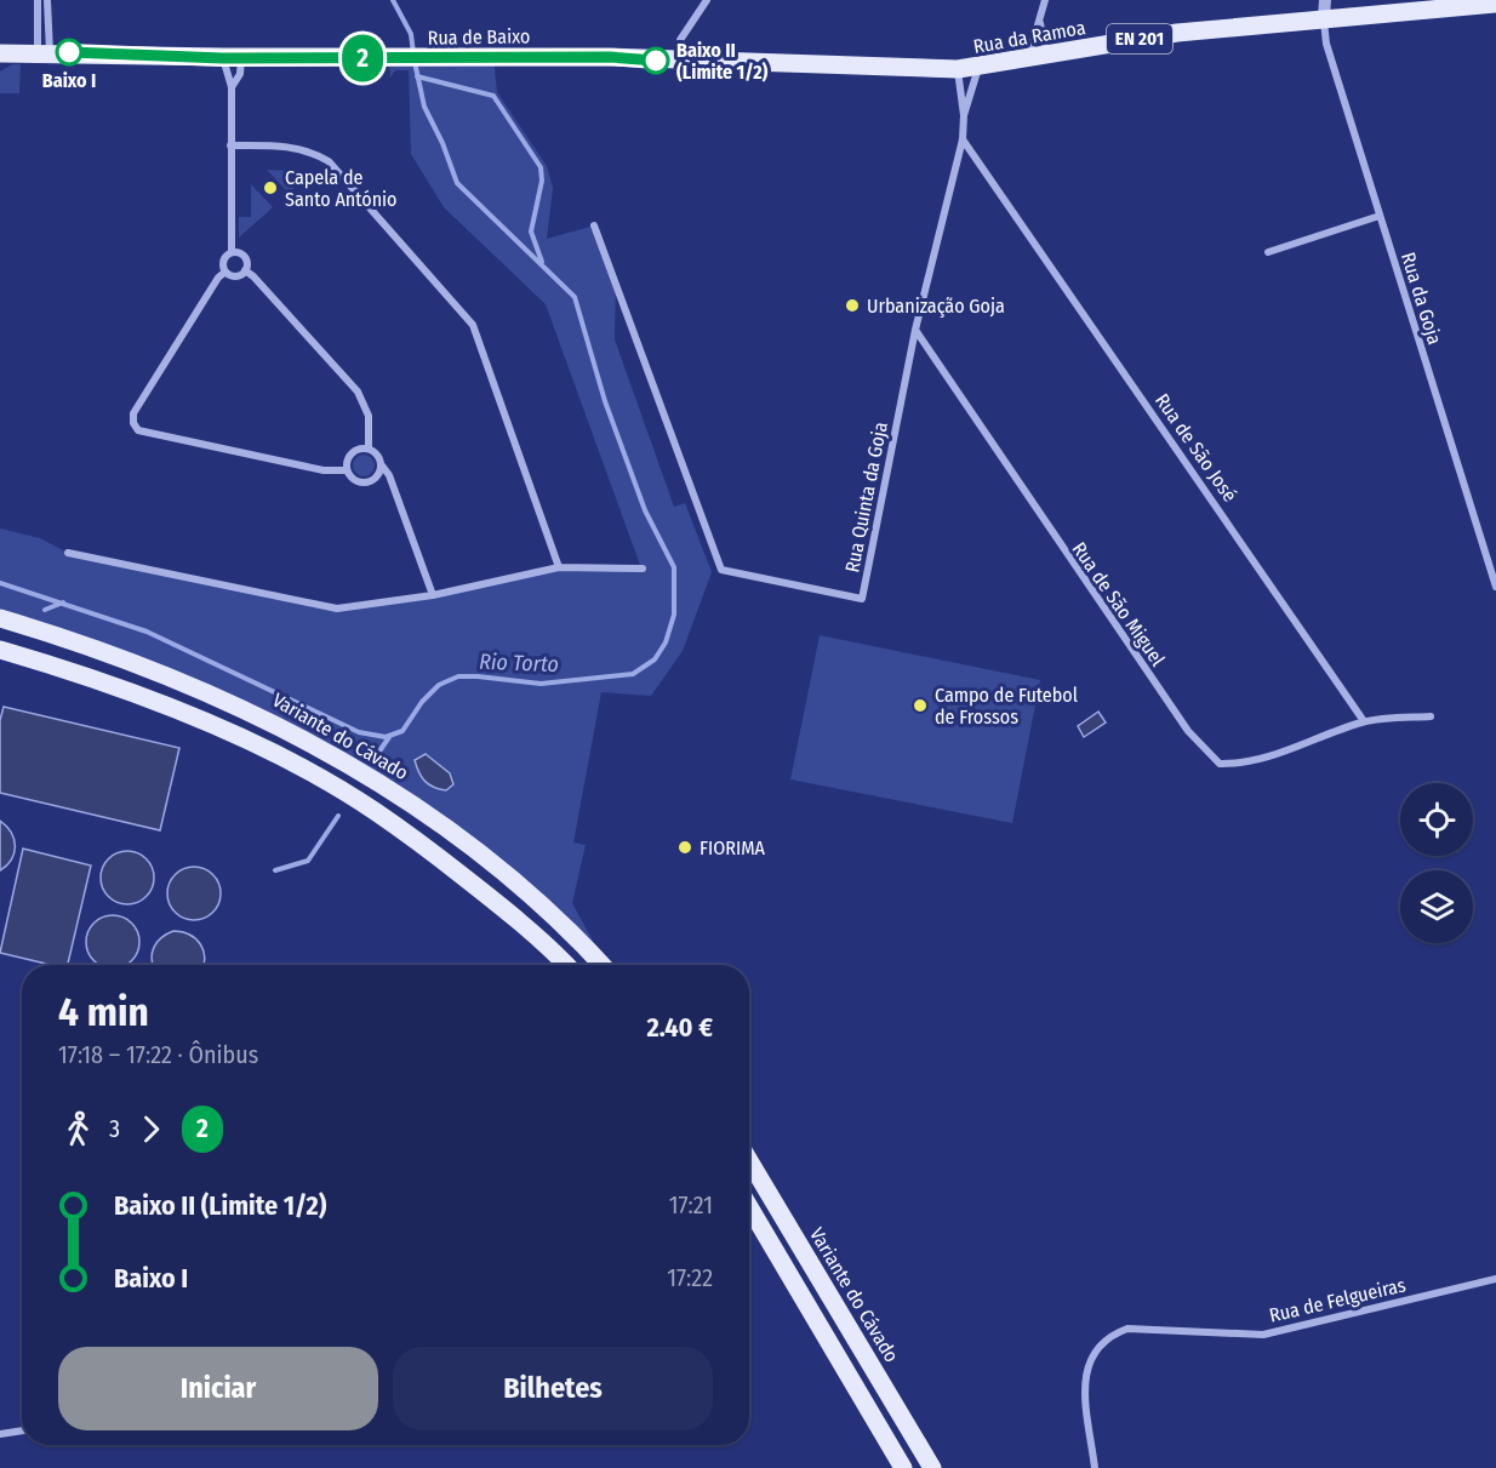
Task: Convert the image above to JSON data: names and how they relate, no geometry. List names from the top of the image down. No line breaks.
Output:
{"streets":{"main road":["Rua de Baixo","Rua da Ramoa","EN 201","Variante do Cávado"],"street":["Rua da Goja","Rua de São José","Rua Quinta da Goja","Rua de São Miguel","Rua de Felgueiras"]},"crossings":[["Rua de Baixo","Rua da Ramoa"],["Rua de Baixo","Rua Quinta da Goja"],["Rua da Ramoa","EN 201"],["Rua da Ramoa","Rua da Goja"],["Rua da Ramoa","Rua Quinta da Goja"],["EN 201","Rua da Goja"],["Rua de São José","Rua Quinta da Goja"],["Rua de São José","Rua de São Miguel"],["Rua Quinta da Goja","Rua de São Miguel"]],"water":["Rio Torto"],"places":["Baixo I","Baixo II (Limite 1/2)","Capela de Santo António","Urbanização Goja","Campo de Futebol de Frossos","FIORIMA"],"lines":["bus line 2"],"page":{"on_map":"2","heading":["4 min","17:18 – 17:22 · Ônibus","2.40 €"],"legs":["3","2"],"list":[{"name":"Baixo II (Limite 1/2)","value":"17:21"},{"name":"Baixo I","value":"17:22"}],"buttons":["Iniciar","Bilhetes"]}}
